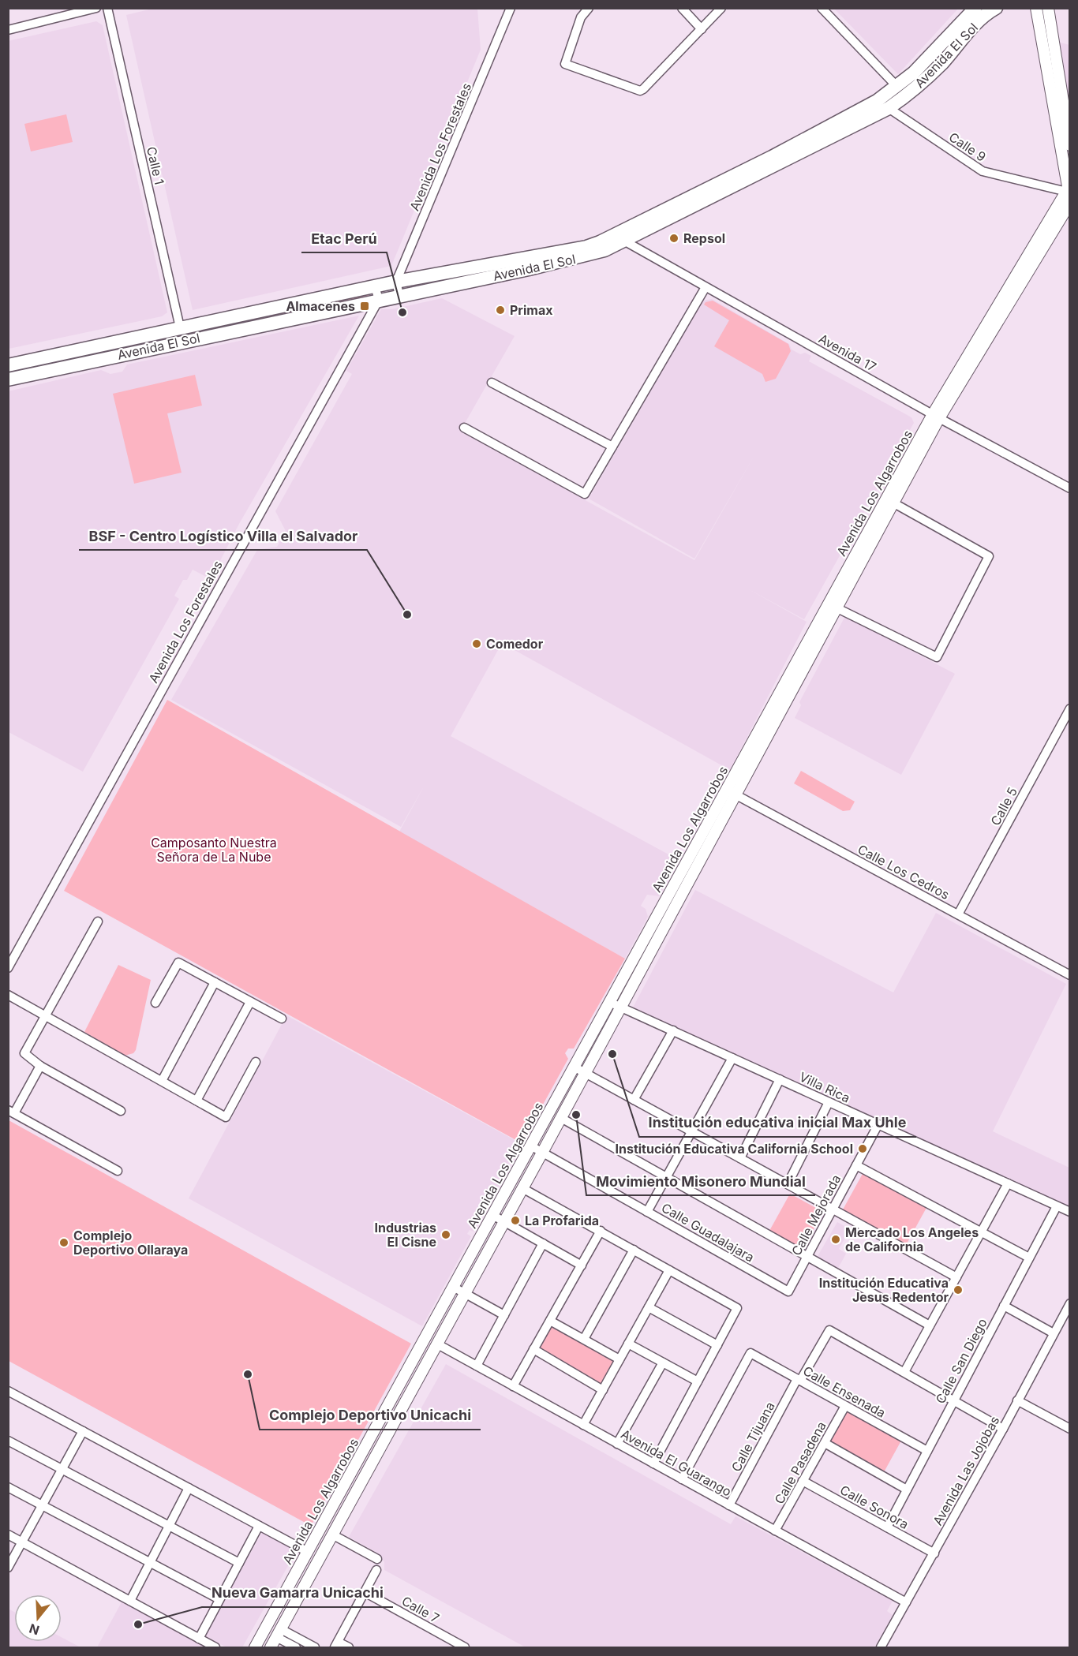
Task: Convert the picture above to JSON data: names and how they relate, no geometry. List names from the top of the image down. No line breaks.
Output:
{"streets":{"main road":["Avenida El Sol"],"street":["Avenida Los Forestales","Calle 9","Calle 1","Avenida 17","Avenida Los Algarrobos","Calle 5","Calle Los Cedros","Villa Rica","Calle Mejorada","Calle Guadalajara","Calle San Diego","Calle Ensenada","Calle Tijuana","Avenida El Guarango","Calle Pasadena","Avenida Las Jojobas","Calle Sonora","Calle 7"]},"crossings":[["Avenida El Sol","Avenida Los Forestales"],["Avenida El Sol","Calle 9"],["Avenida El Sol","Calle 1"],["Avenida El Sol","Avenida 17"],["Calle 9","Avenida Los Algarrobos"],["Avenida 17","Avenida Los Algarrobos"],["Avenida Los Algarrobos","Calle Los Cedros"],["Avenida Los Algarrobos","Villa Rica"],["Avenida Los Algarrobos","Calle Guadalajara"],["Avenida Los Algarrobos","Avenida El Guarango"],["Calle 5","Calle Los Cedros"],["Villa Rica","Calle Mejorada"],["Villa Rica","Calle San Diego"],["Calle Mejorada","Calle Guadalajara"],["Calle San Diego","Calle Ensenada"],["Calle San Diego","Calle Sonora"],["Calle Ensenada","Calle Tijuana"],["Calle Ensenada","Avenida El Guarango"],["Calle Ensenada","Calle Pasadena"],["Calle Tijuana","Avenida El Guarango"],["Avenida El Guarango","Calle Pasadena"],["Avenida El Guarango","Avenida Las Jojobas"],["Calle Pasadena","Calle Sonora"],["Avenida Las Jojobas","Calle Sonora"]],"parks":["Camposanto Nuestra Señora de La Nube"],"places":{"other":["Repsol","Primax","Etac Perú","BSF - Centro Logístico Villa el Salvador","Comedor","Institución educativa inicial Max Uhle","Movimiento Misonero Mundial","Institución Educativa California School","La Profarida","Industrias El Cisne","Mercado Los Angeles de California","Complejo Deportivo Ollaraya","Institución Educativa Jesus Redentor","Complejo Deportivo Unicachi","Nueva Gamarra Unicachi"],"transit":["Almacenes"]},"north":"bottom"}
